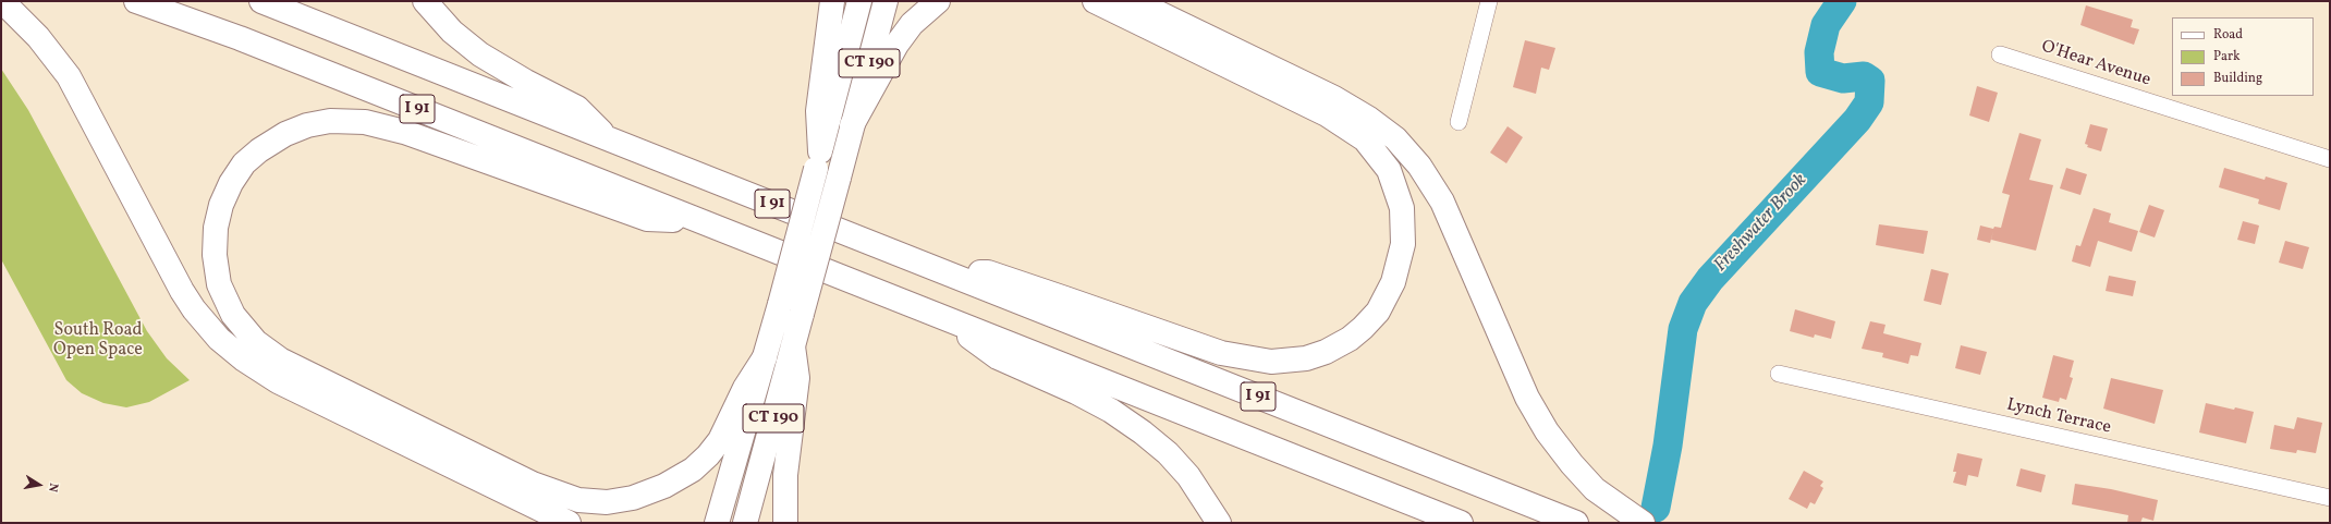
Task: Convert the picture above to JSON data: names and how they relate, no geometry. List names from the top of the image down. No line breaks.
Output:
{"streets":{"main road":["CT 190","I 91"],"street":["O'Hear Avenue","Lynch Terrace"]},"water":["Freshwater Brook"],"parks":["South Road Open Space"],"legend":["Road","Park","Building"],"north":"right"}
